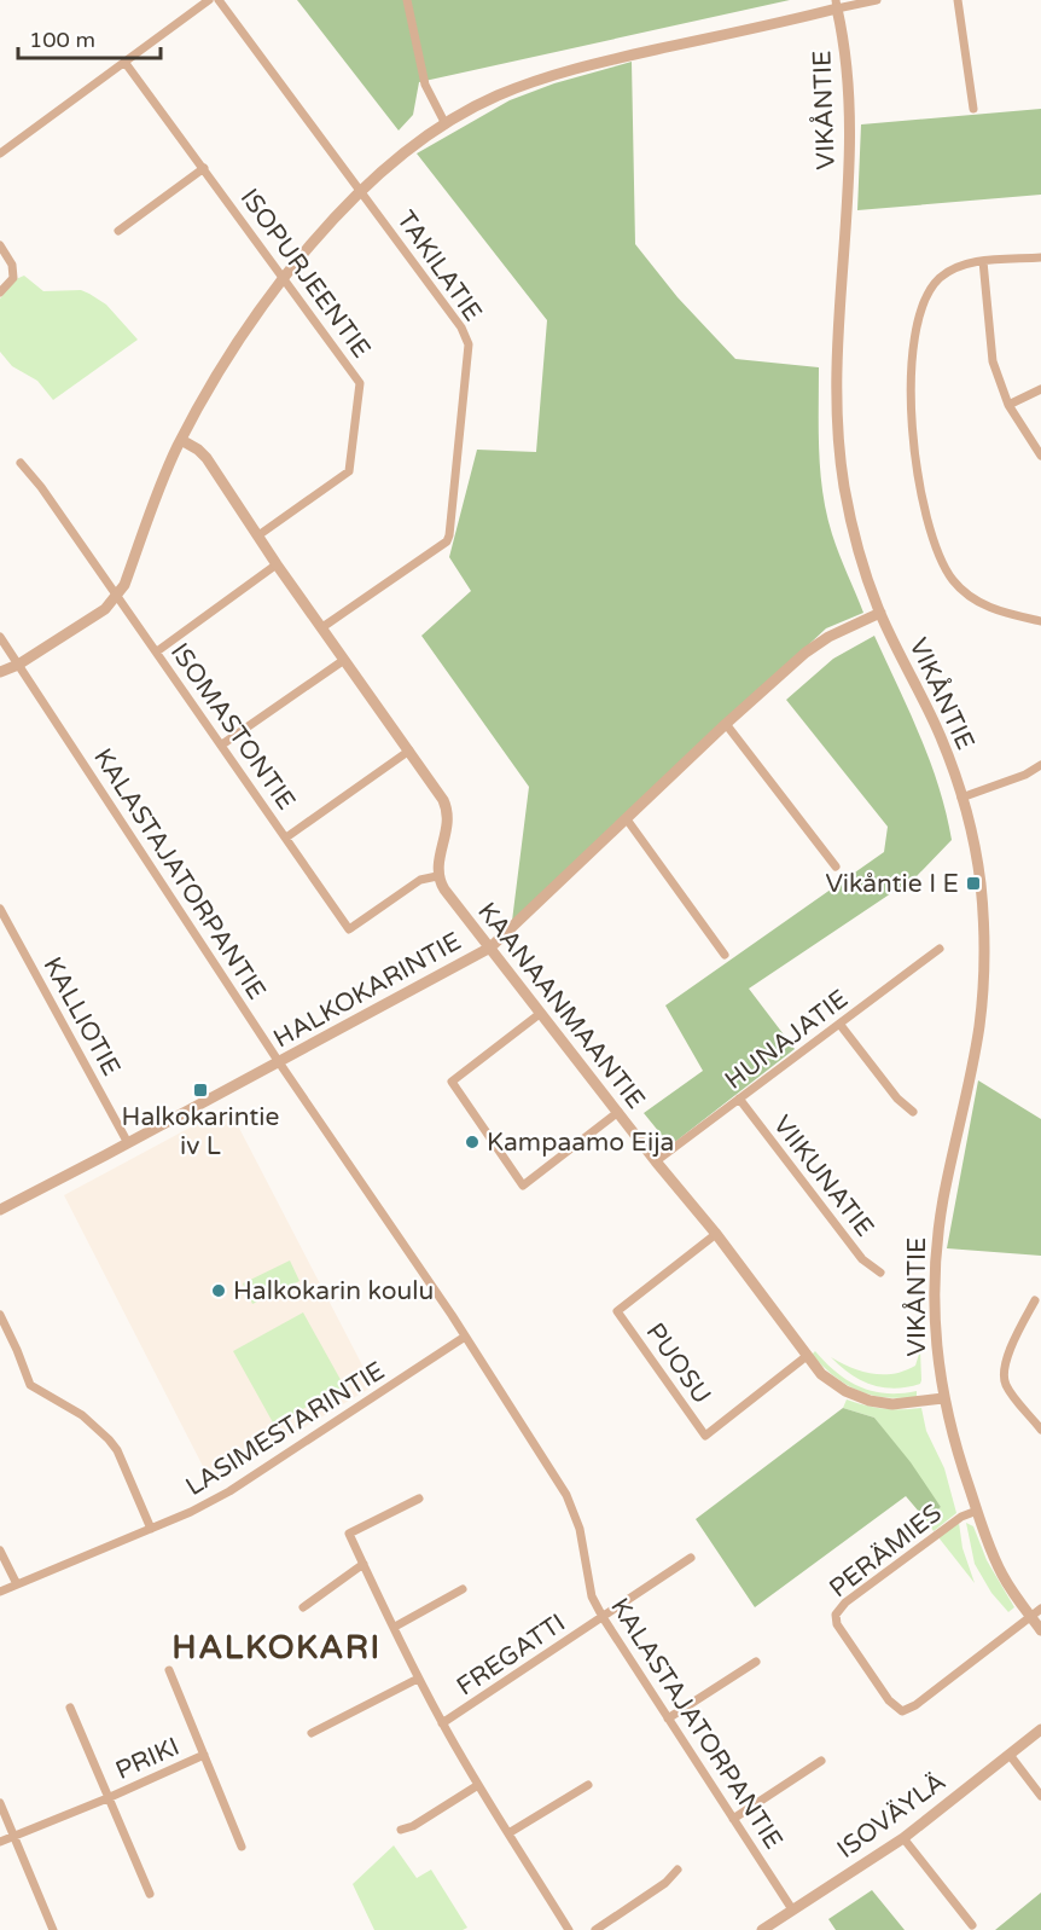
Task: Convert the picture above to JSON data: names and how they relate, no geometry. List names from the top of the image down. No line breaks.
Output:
{"streets":{"street":["VIKÅNTIE","TAKILATIE","ISOPURJEENTIE","ISOMASTONTIE","KALASTAJATORPANTIE","HALKOKARINTIE","KAANAANMAANTIE","KALLIOTIE","HUNAJATIE","VIIKUNATIE","PUOSU","LASIMESTARINTIE","PERÄMIES","FREGATTI","PRIKI","ISOVÄYLÄ"]},"crossings":[["VIKÅNTIE","HALKOKARINTIE"],["VIKÅNTIE","KAANAANMAANTIE"],["ISOMASTONTIE","KAANAANMAANTIE"],["KALASTAJATORPANTIE","HALKOKARINTIE"],["KALASTAJATORPANTIE","LASIMESTARINTIE"],["KALASTAJATORPANTIE","FREGATTI"],["KALASTAJATORPANTIE","ISOVÄYLÄ"],["HALKOKARINTIE","KAANAANMAANTIE"],["HALKOKARINTIE","KALLIOTIE"],["KAANAANMAANTIE","HUNAJATIE"],["KAANAANMAANTIE","PUOSU"],["HUNAJATIE","VIIKUNATIE"]],"districts":["HALKOKARI"],"places":{"transit":["Vikåntie I E","Halkokarintie iv L"],"other":["Kampaamo Eija","Halkokarin koulu"]},"scale_bar":"100 m"}
